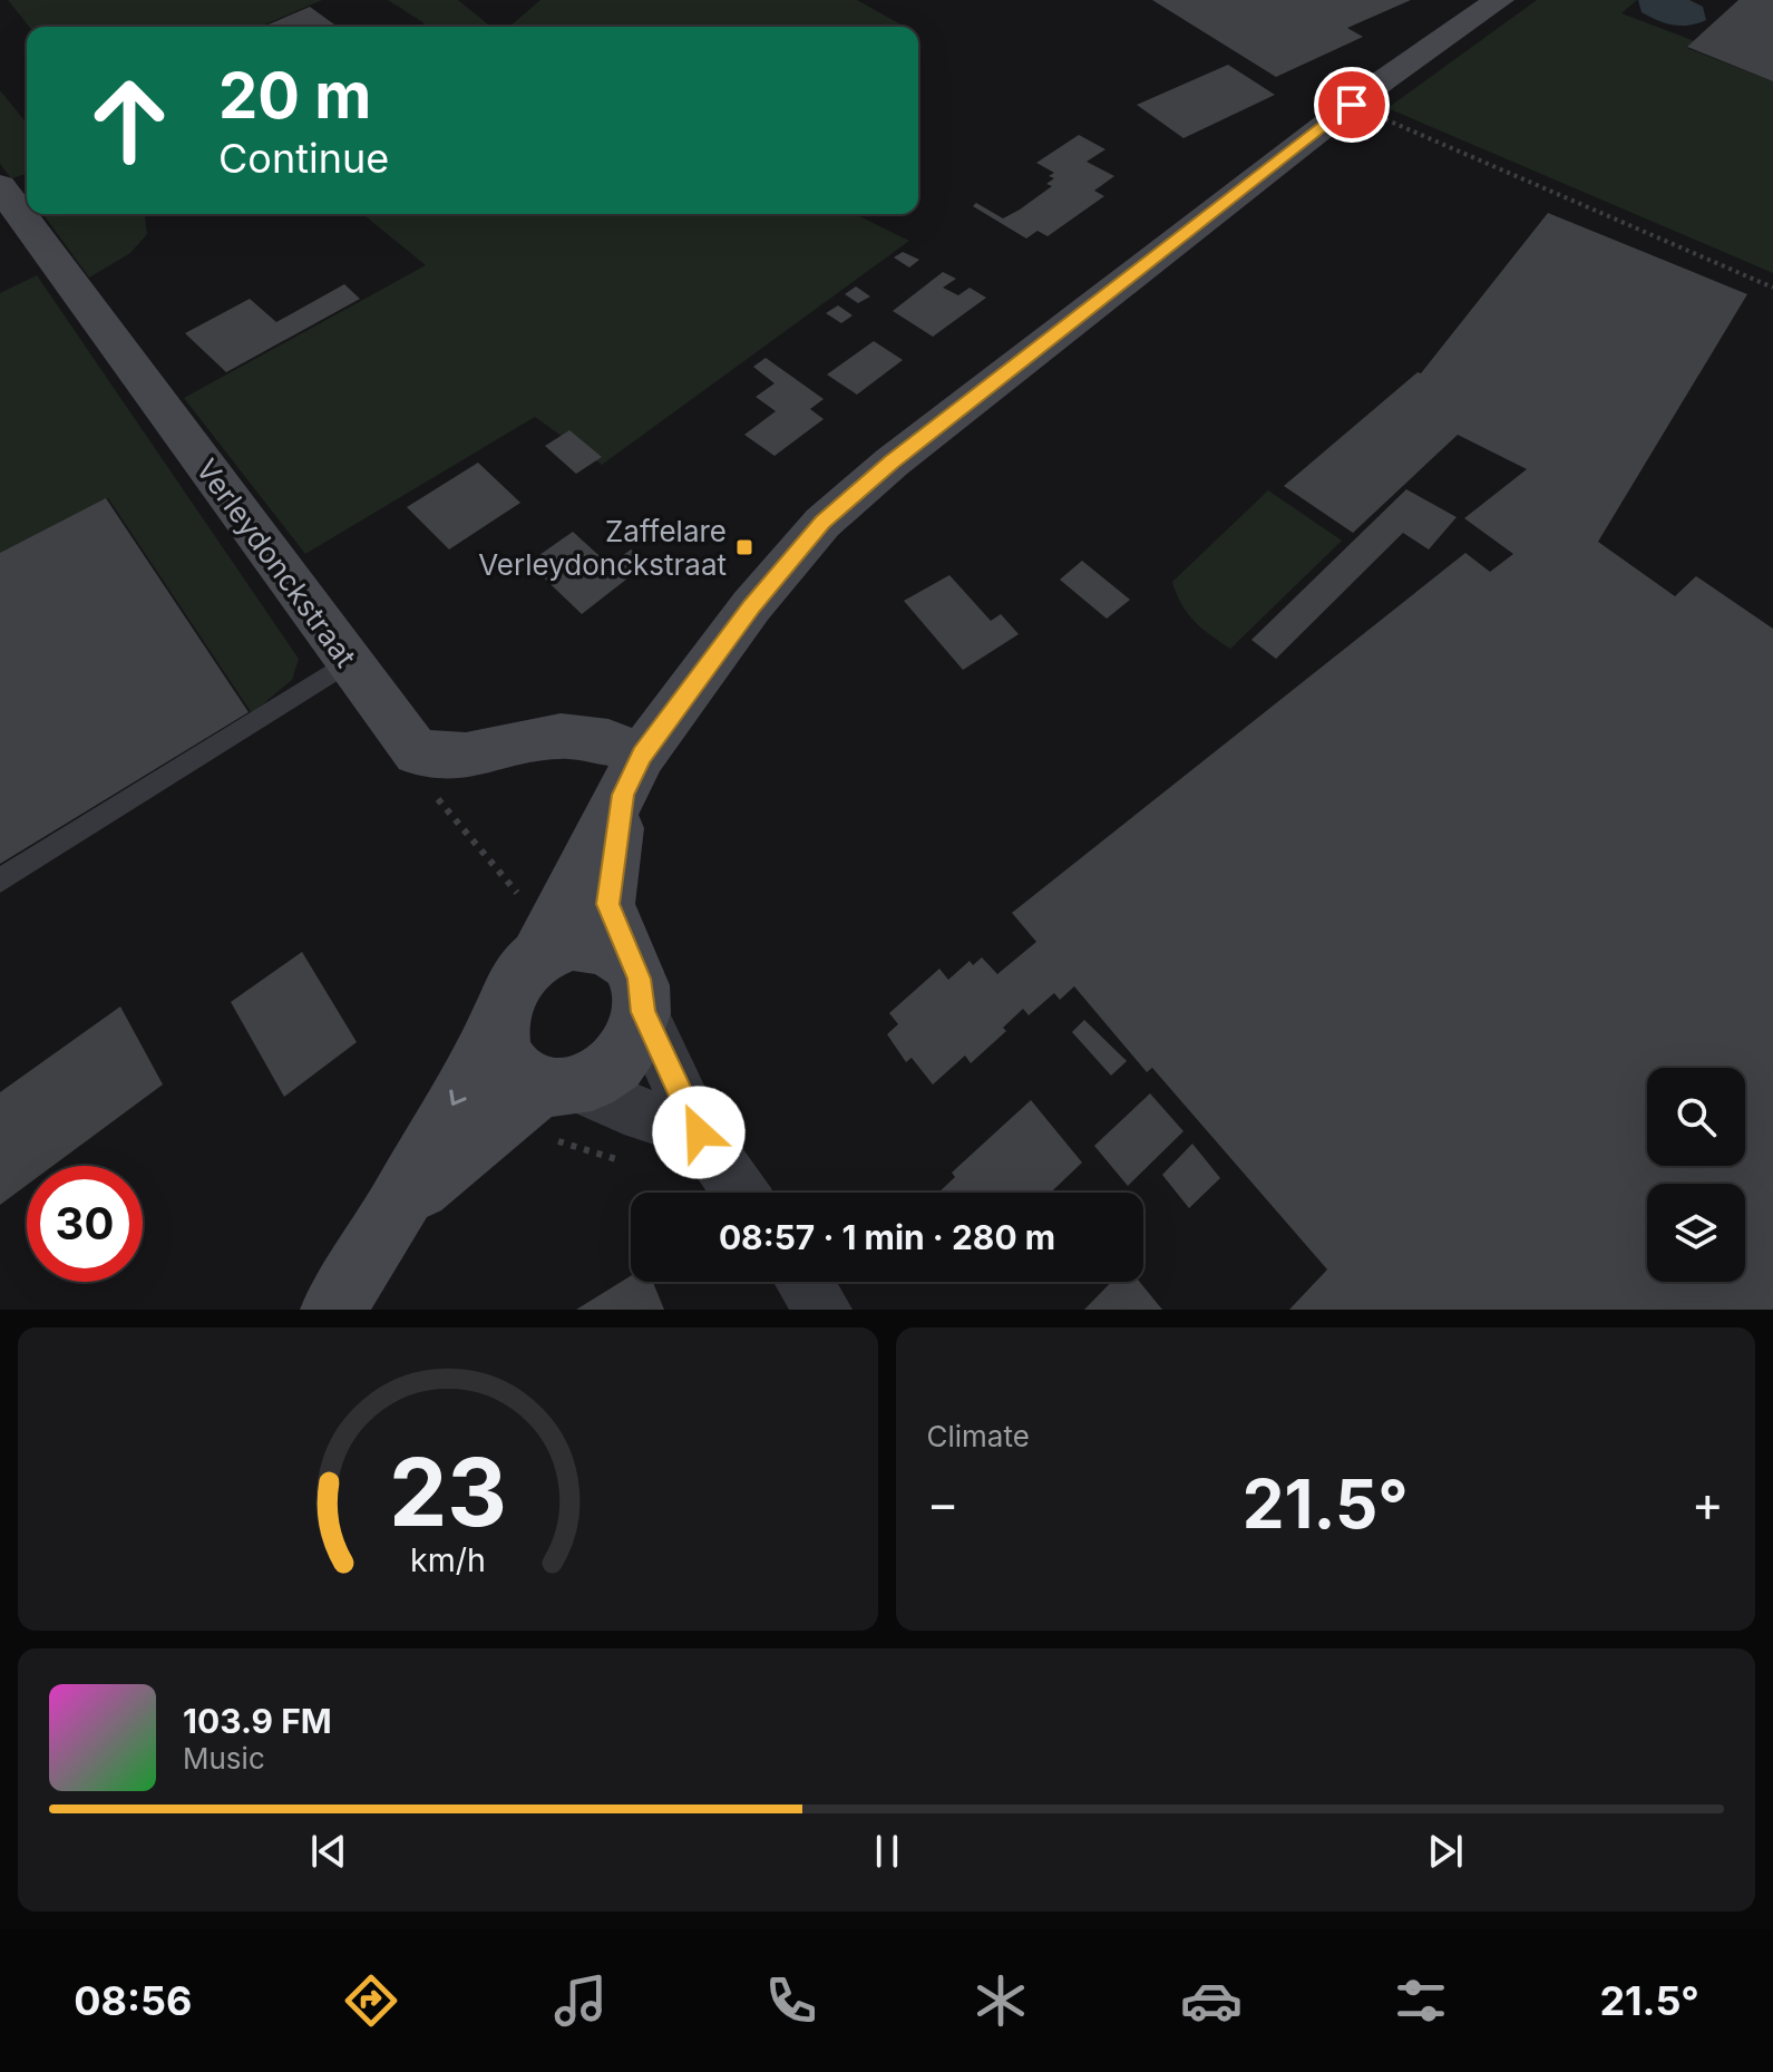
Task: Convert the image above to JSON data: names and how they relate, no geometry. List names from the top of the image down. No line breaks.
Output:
{"streets":{"street":["Verleydonckstraat"]},"places":{"transit":["Zaffelare Verleydonckstraat"]},"page":{"turn":["20 m","Continue"],"limit":"30","trip":"08:57 · 1 min · 280 m","tile":"Climate","heat":["−","21.5°","+"],"song":["103.9 FM","Music"],"tabs":["08:56","21.5°"],"gauge":["23","km/h"]}}
